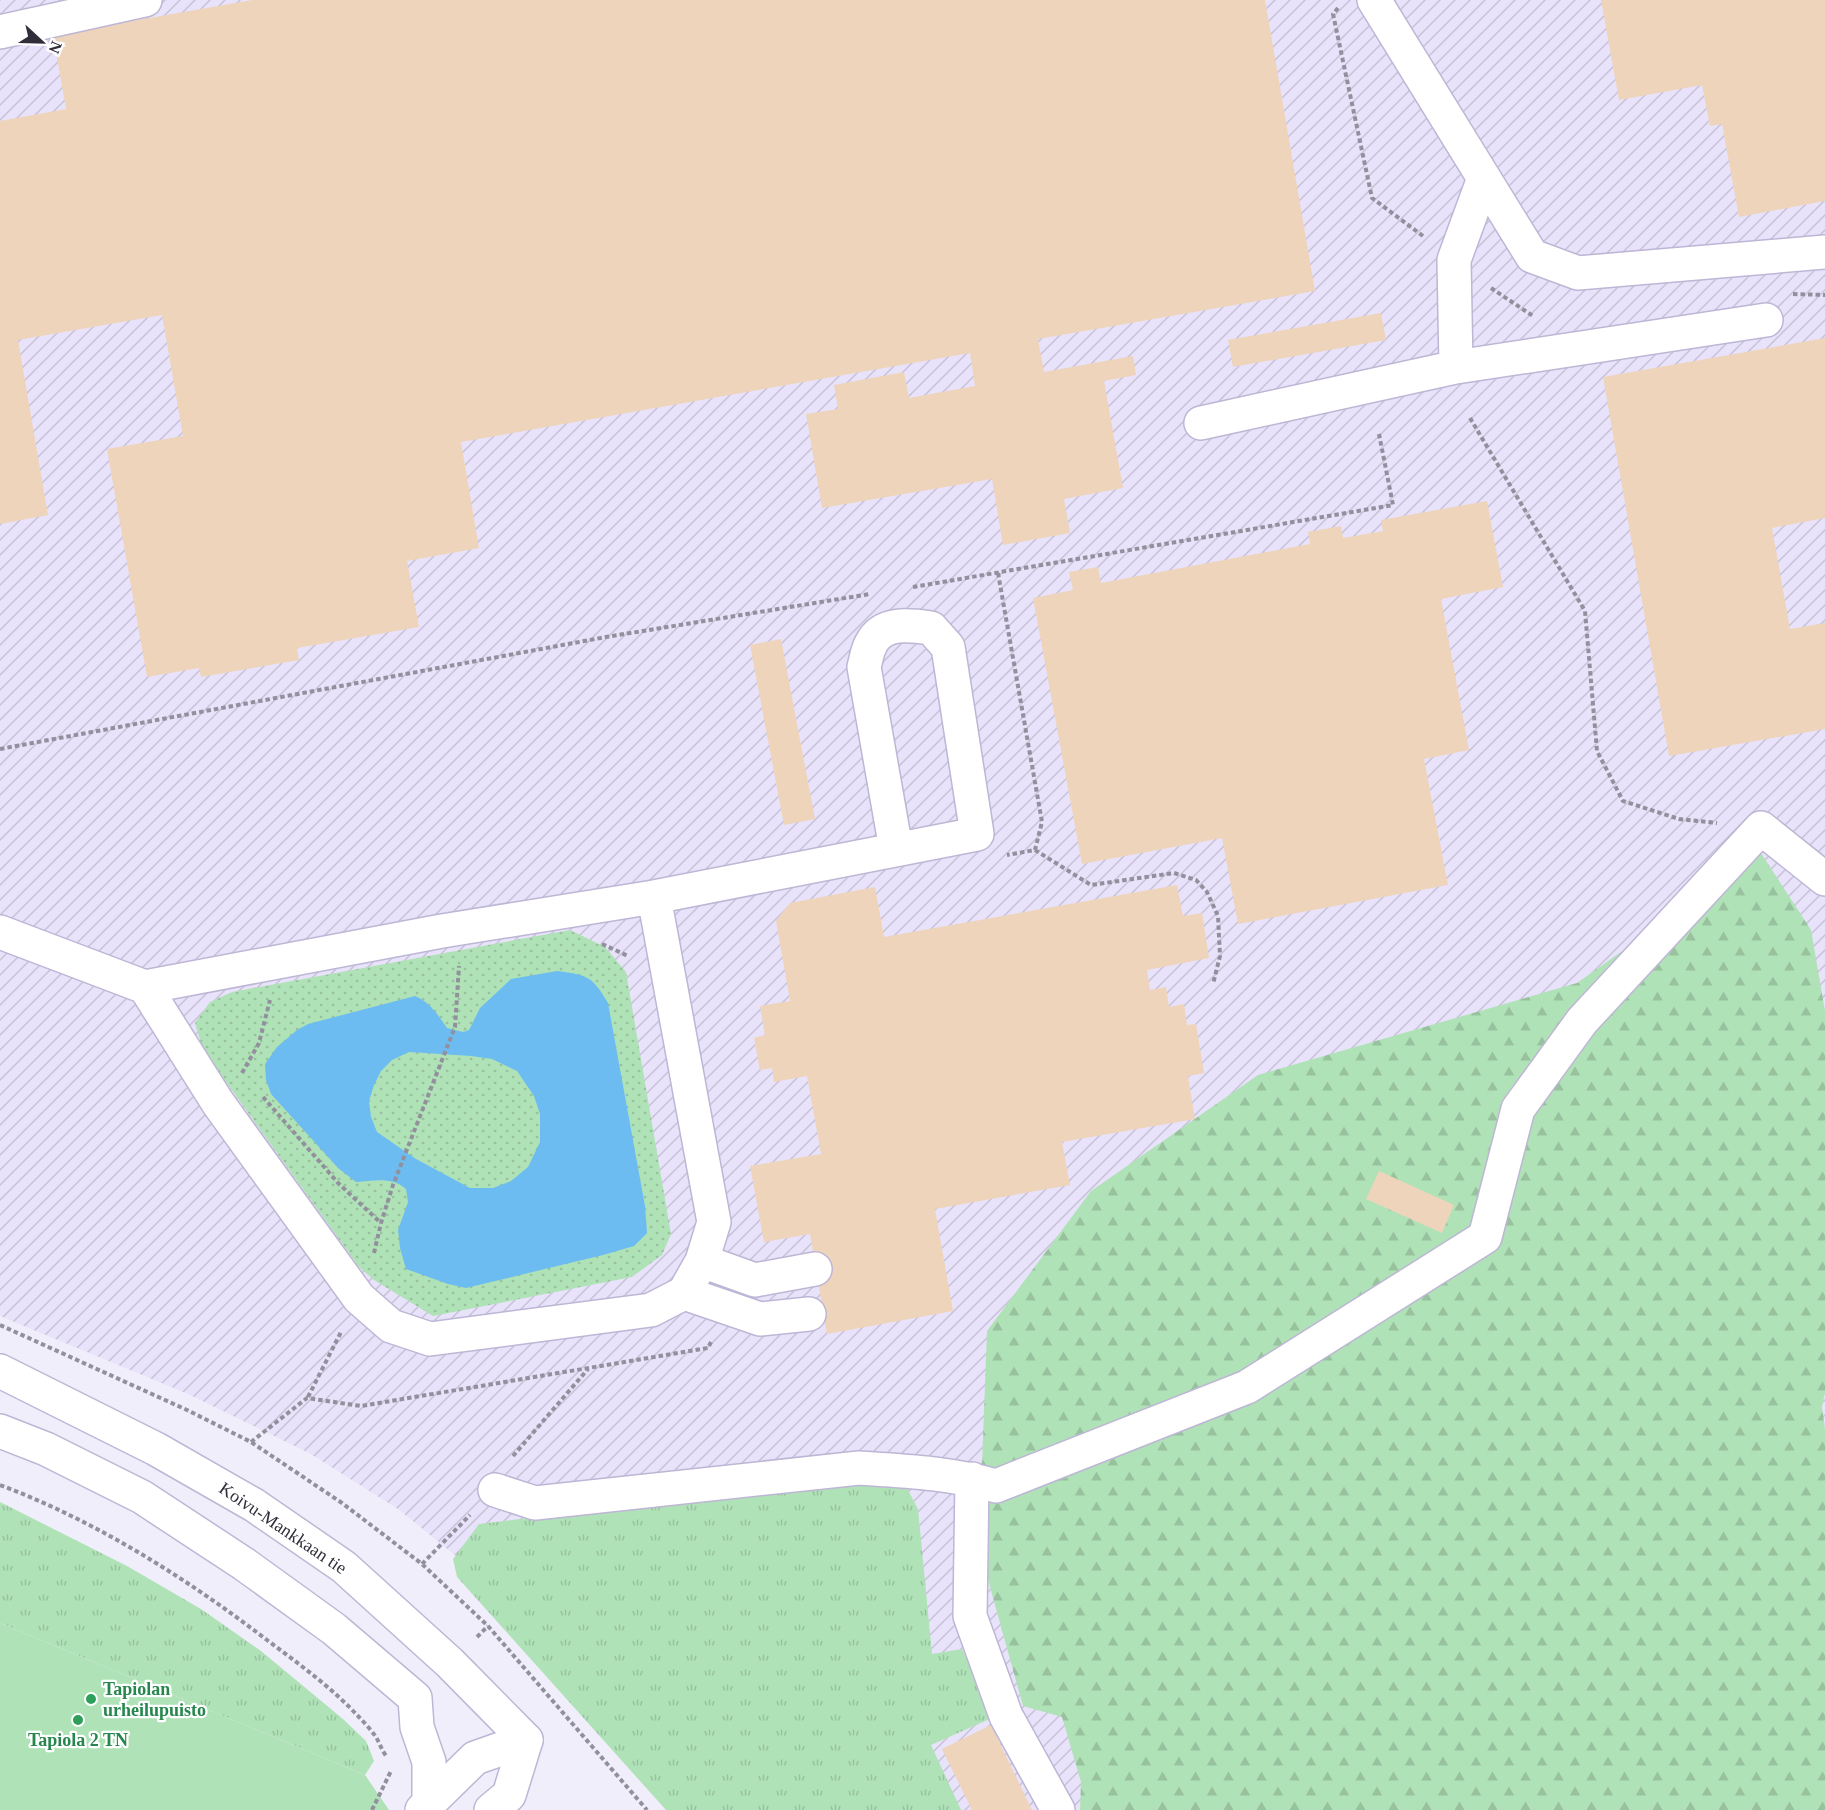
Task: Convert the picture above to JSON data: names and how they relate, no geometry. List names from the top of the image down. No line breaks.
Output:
{"streets":{"main road":["Koivu-Mankkaan tie"]},"places":["Tapiolan urheilupuisto","Tapiola 2 TN"],"north":"right"}
